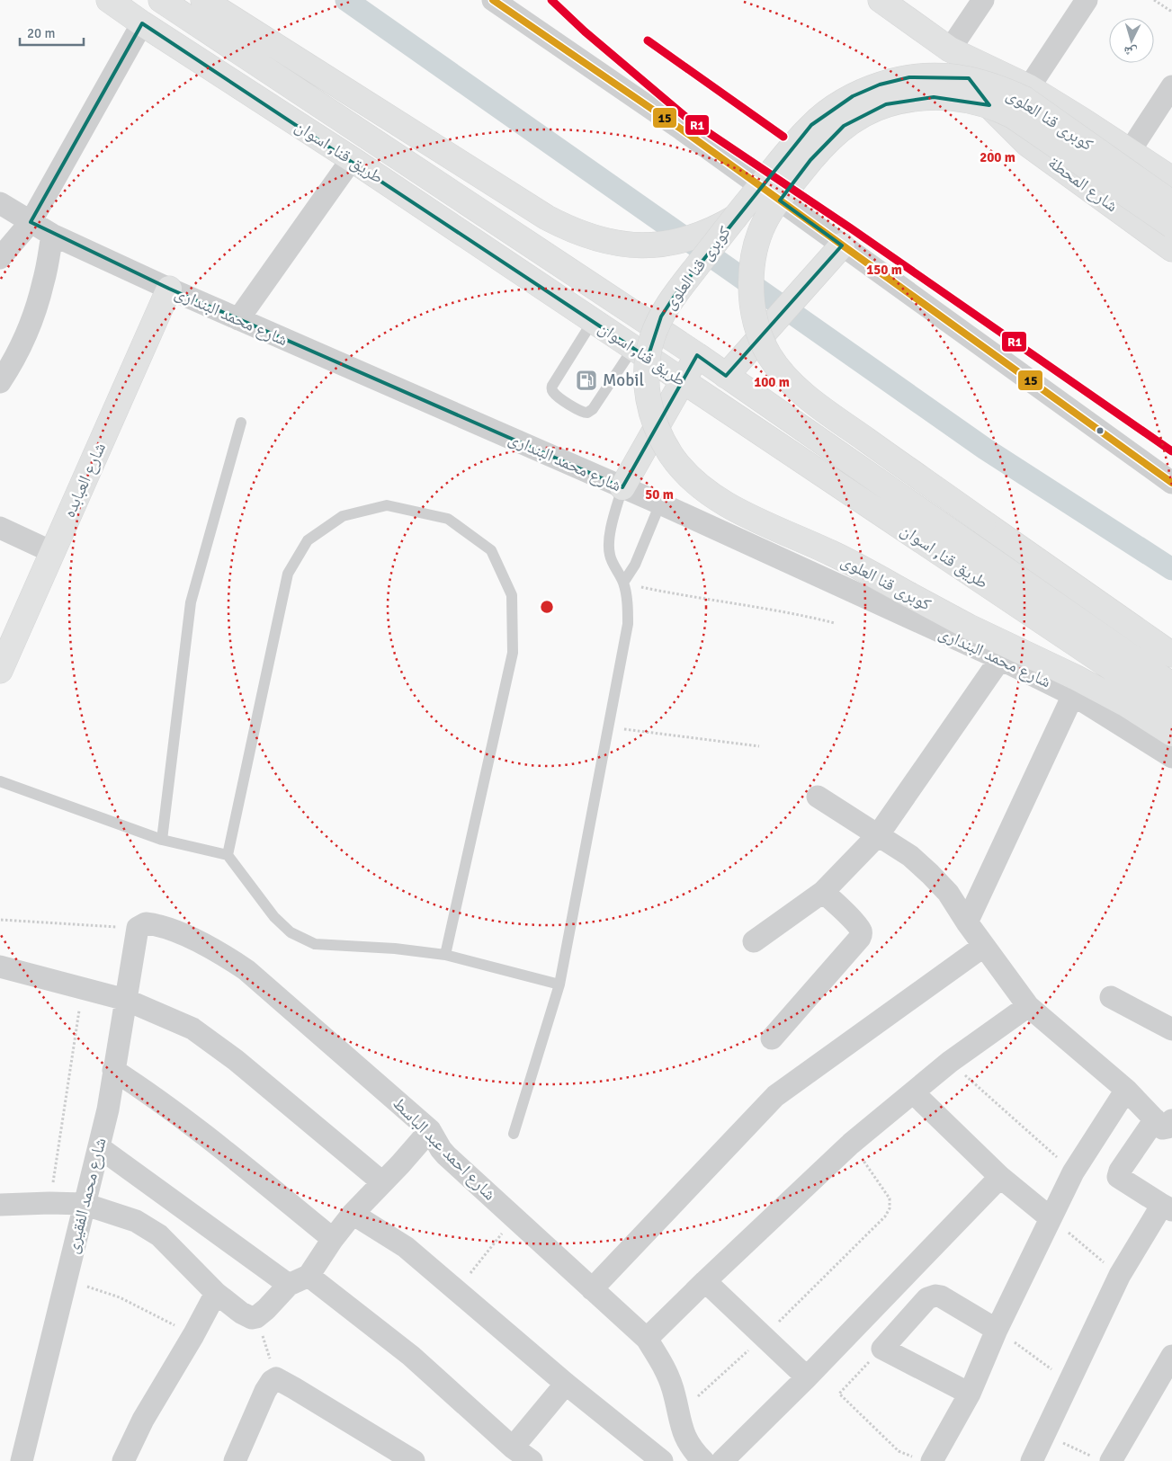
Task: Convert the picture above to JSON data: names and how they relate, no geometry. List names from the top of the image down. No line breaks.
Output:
{"streets":{"main road":["كوبرى قنا العلوى","طريق قنا, اسوان","شارع المحطة","شارع العبابده"],"street":["شارع محمد البندارى","شارع احمد عبد الباسط","شارع محمد الفقيرى"]},"crossings":[["شارع محمد البندارى","شارع العبابده"],["شارع احمد عبد الباسط","شارع محمد الفقيرى"]],"places":{"fuel station":["Mobil"]},"lines":["transit line R1","transit line 15"],"scale_bar":"20 m","north":"bottom","rings":["200 m","150 m","100 m","50 m"]}
